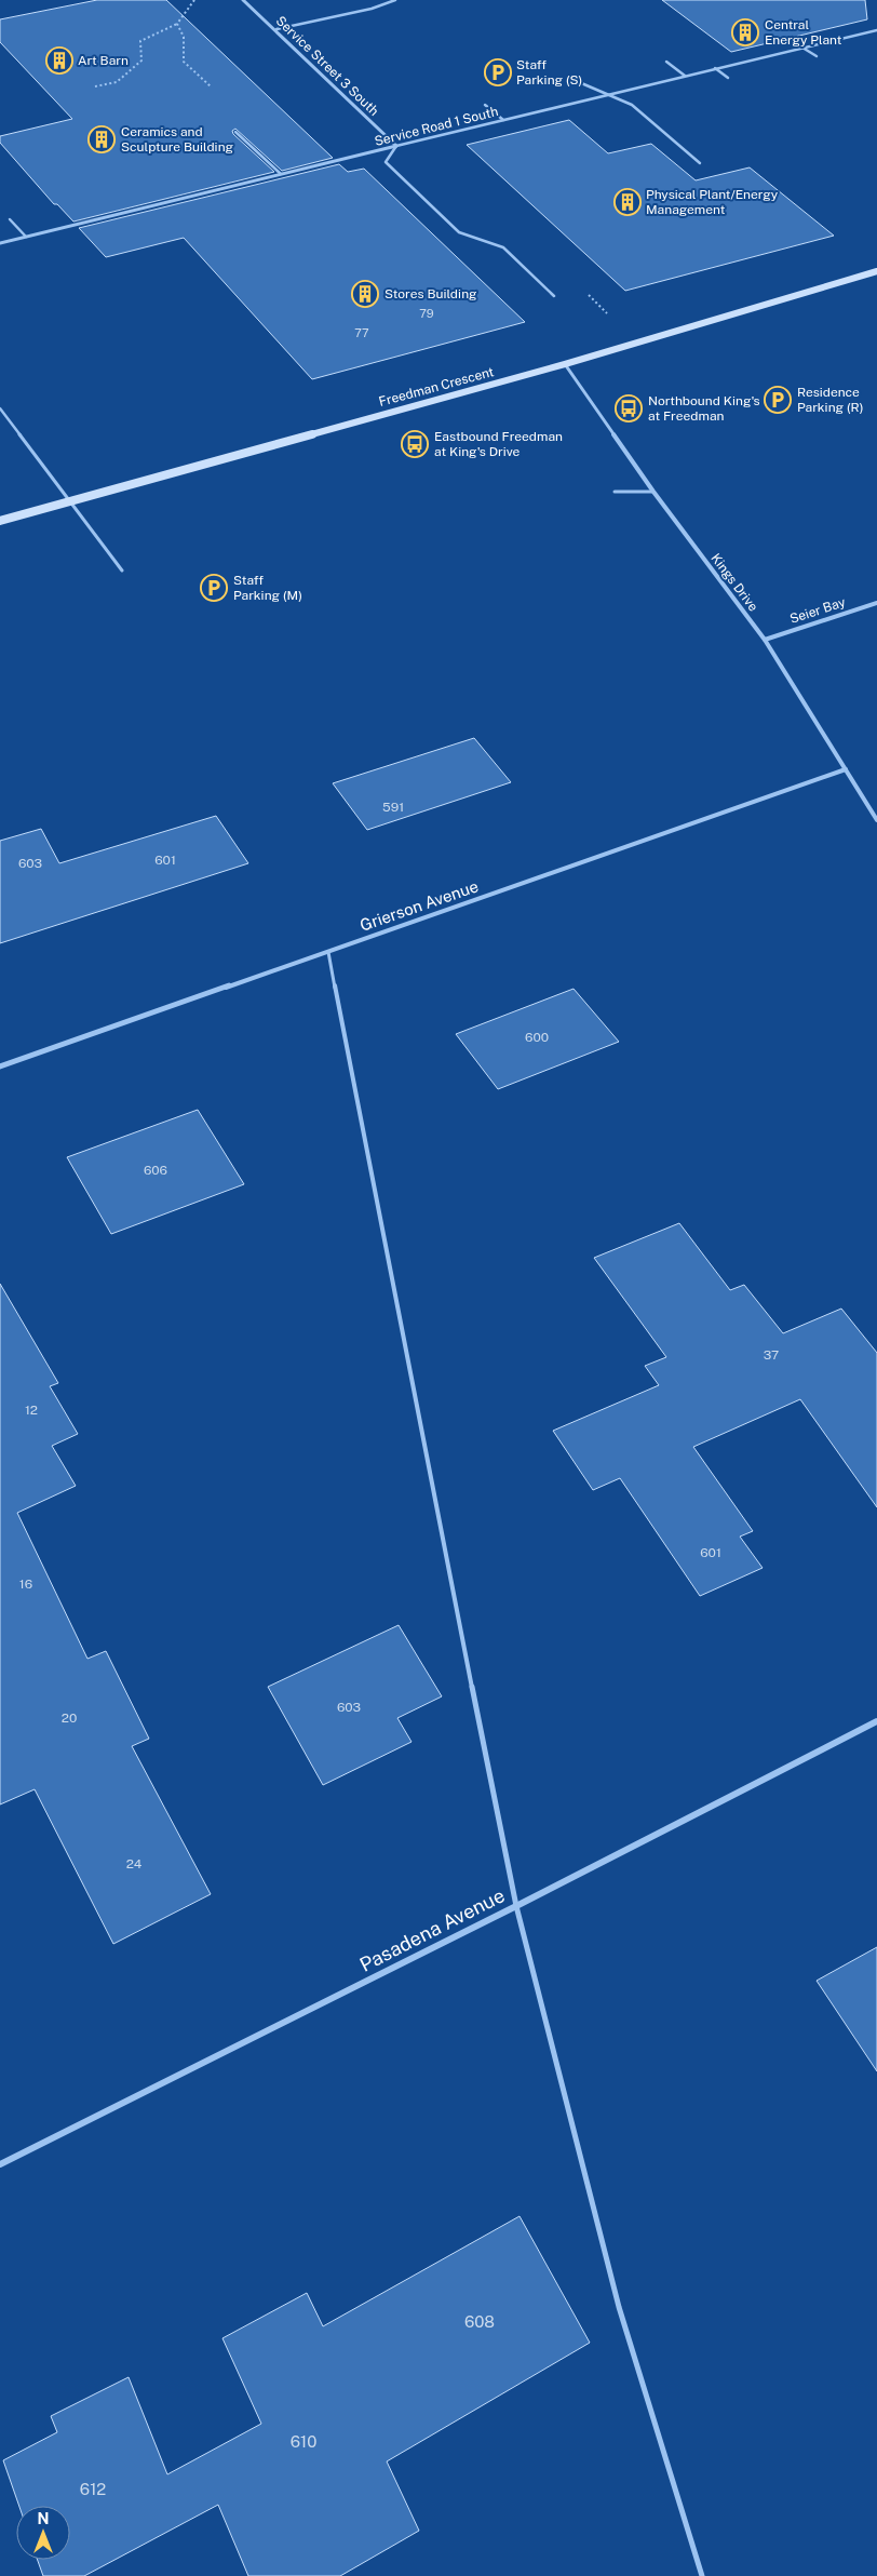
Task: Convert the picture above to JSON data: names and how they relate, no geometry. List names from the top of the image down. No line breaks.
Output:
{"streets":{"street":["Service Street 3 South","Service Road 1 South","Freedman Crescent","Kings Drive","Seier Bay","Grierson Avenue","Pasadena Avenue"]},"crossings":[["Service Street 3 South","Service Road 1 South"],["Freedman Crescent","Kings Drive"],["Kings Drive","Seier Bay"],["Kings Drive","Grierson Avenue"]],"places":{"building":["Central Energy Plant","Art Barn","Ceramics and Sculpture Building","Physical Plant/Energy Management","Stores Building"],"parking":["Staff Parking (S)","Residence Parking (R)","Staff Parking (M)"],"bus stop":["Northbound King's at Freedman","Eastbound Freedman at King's Drive"]},"house_numbers":["79","77","591","601","603","600","606","37","12","601","16","603","20","24","608","610","612"],"north":"top"}
